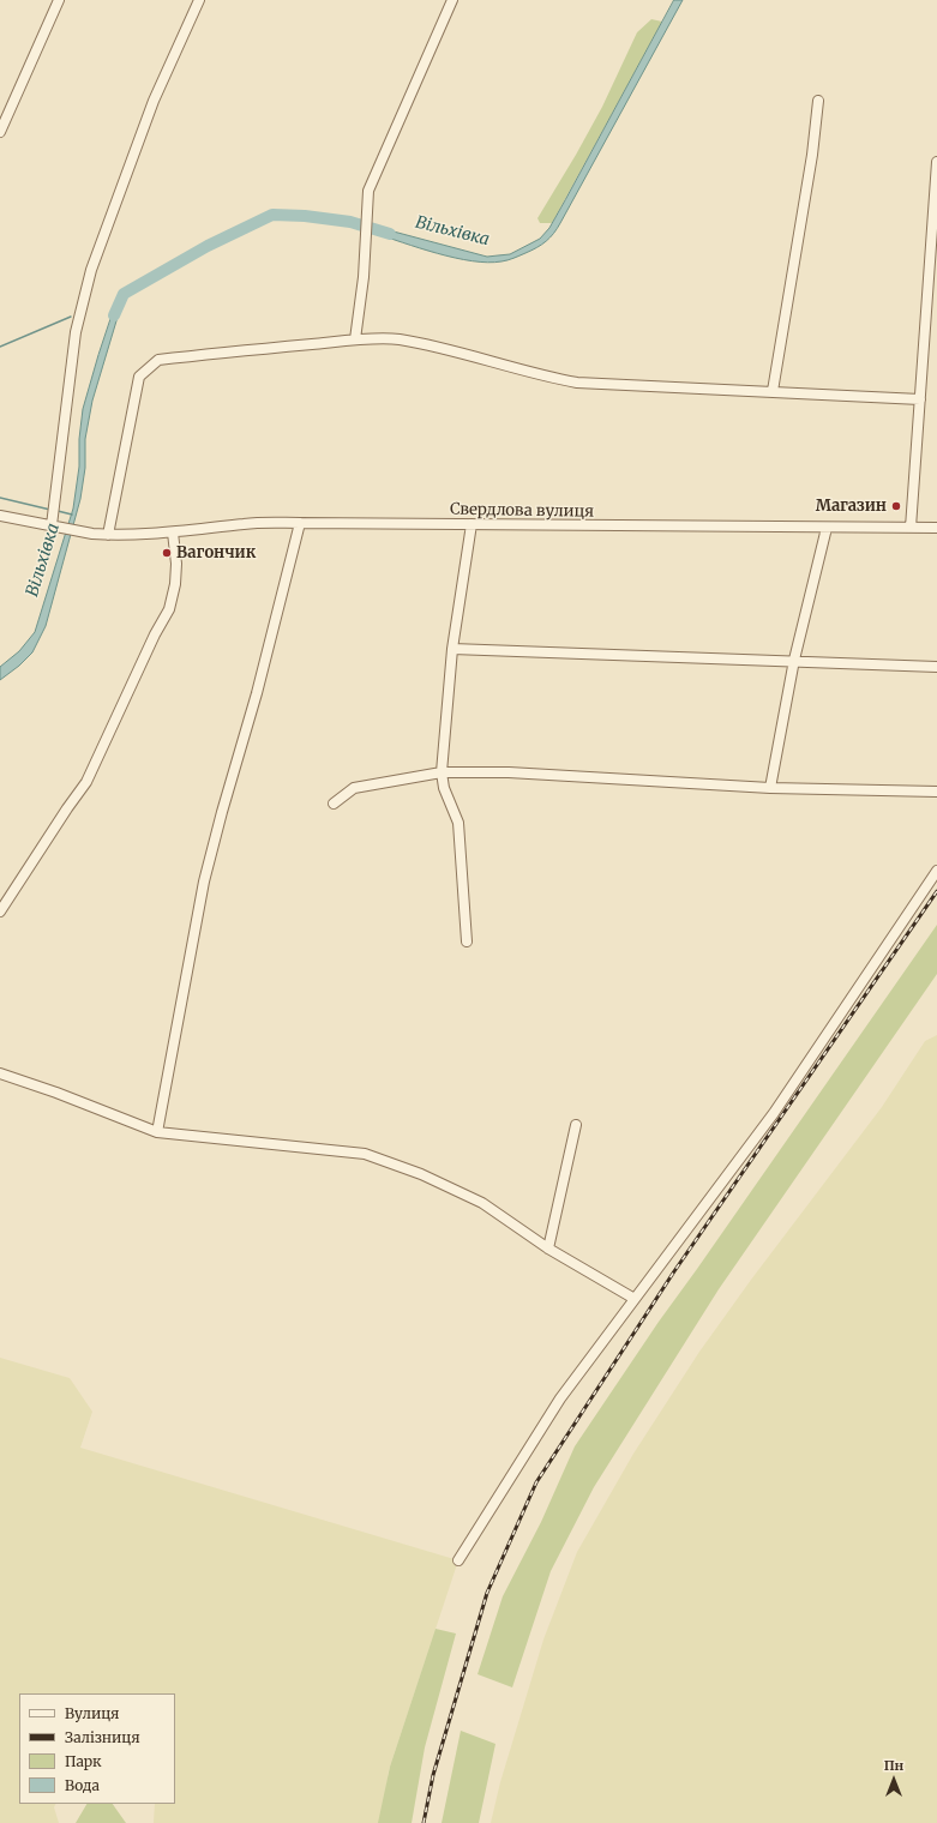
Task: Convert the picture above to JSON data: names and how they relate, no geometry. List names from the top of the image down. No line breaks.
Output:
{"streets":{"street":["Свердлова вулиця"]},"water":["Вільхівка"],"places":["Mагазин","Вагончик"],"legend":["Вулиця","Залізниця","Парк","Вода"],"north":"top"}
